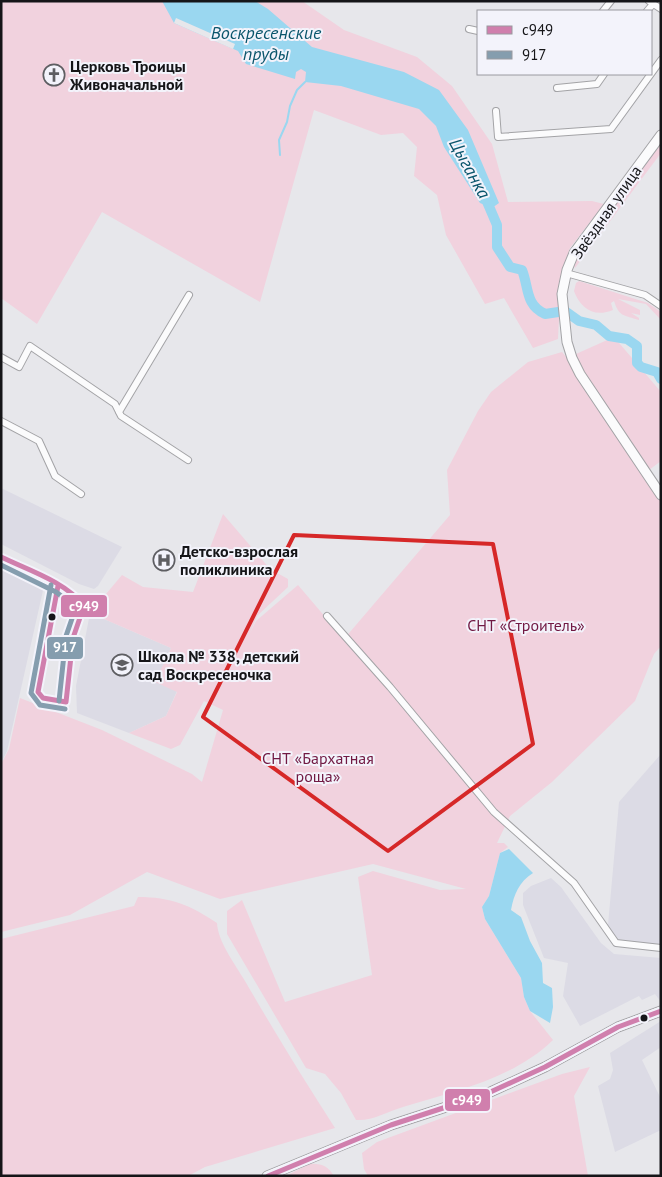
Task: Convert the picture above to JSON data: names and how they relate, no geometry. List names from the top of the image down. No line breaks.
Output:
{"streets":{"main road":["Звёздная улица"]},"water":["Воскресенские пруды","Цыганка"],"parks":["СНТ «Строитель»","СНТ «Бархатная роща»"],"places":{"church":["Церковь Троицы Живоначальной"],"hospital":["Детско-взрослая поликлиника"],"school or university":["Школа № 338, детский сад Воскресеночка"]},"lines":["transit line с949","transit line 917"],"legend":["с949","917"]}
